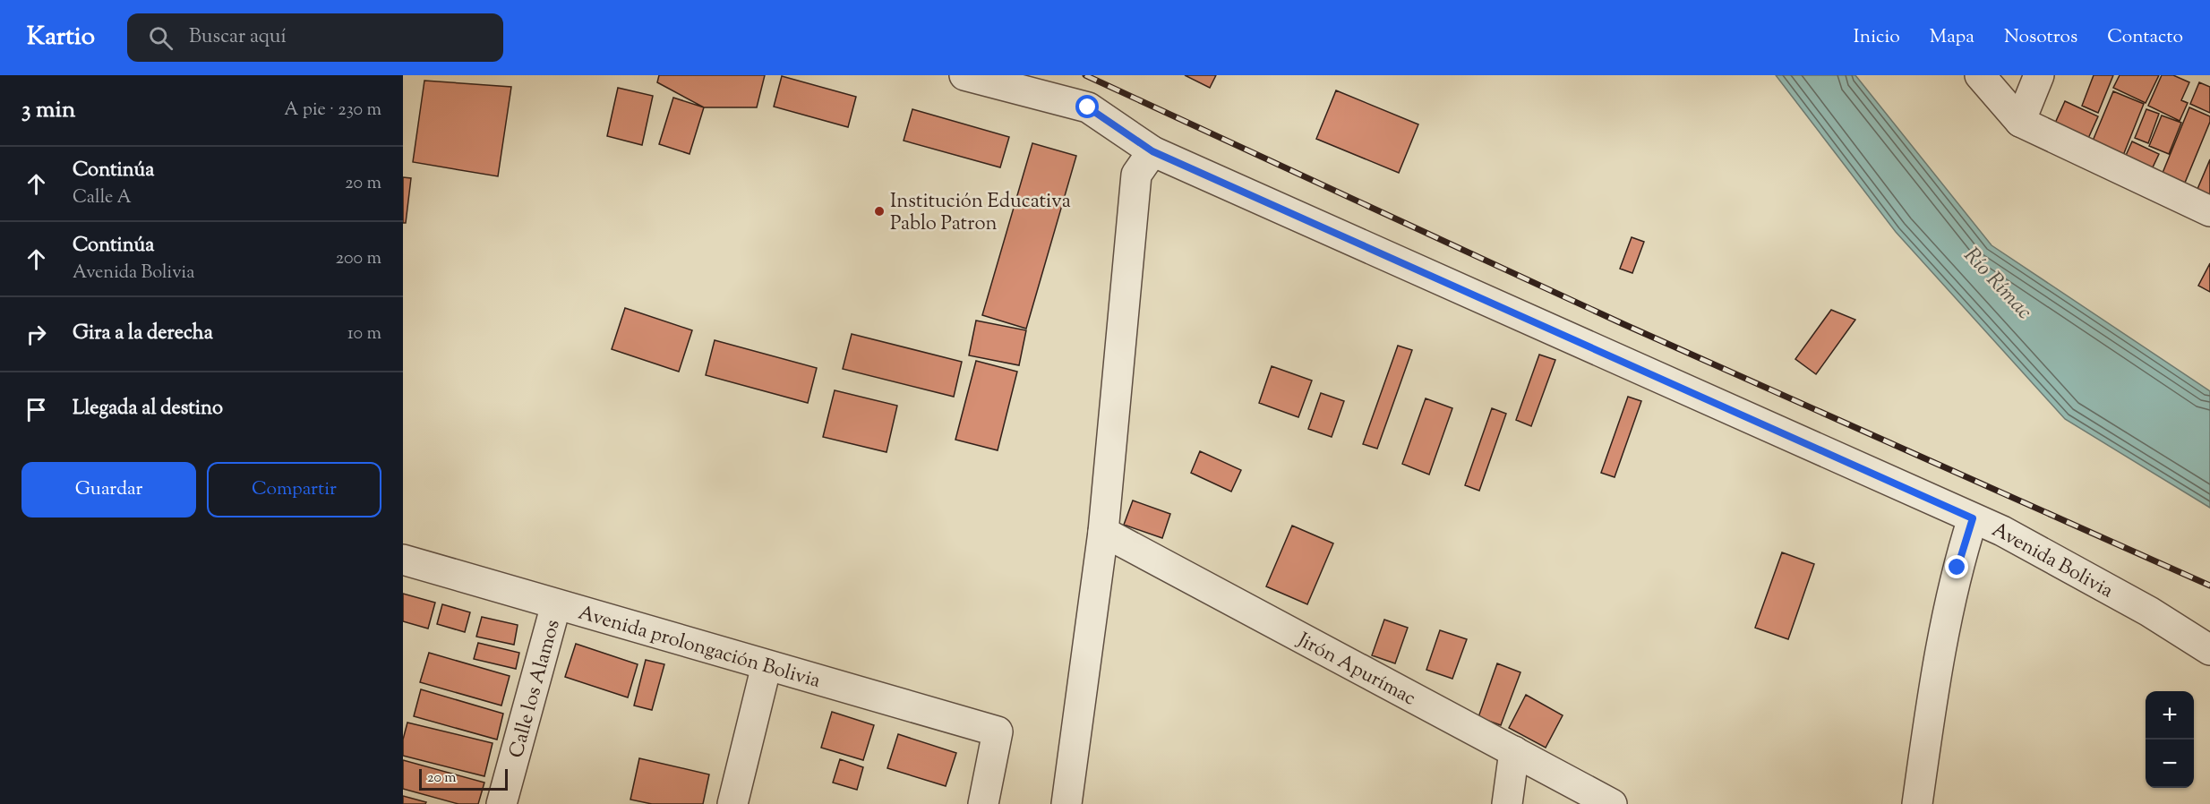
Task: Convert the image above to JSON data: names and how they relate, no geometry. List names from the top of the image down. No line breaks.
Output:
{"streets":{"street":["Avenida Bolivia","Avenida prolongación Bolivia","Jirón Apurímac","Calle los Alamos"]},"crossings":[["Avenida prolongación Bolivia","Calle los Alamos"]],"water":["Río Rímac"],"places":["Institución Educativa Pablo Patron"],"scale_bar":"20 m","page":{"header":"Kartio","search":"Buscar aquí","nav":["Inicio","Mapa","Nosotros","Contacto"],"heading":["3 min","A pie · 230 m"],"list":[["Continúa","Calle A","20 m"],["Continúa","Avenida Bolivia","200 m"],["Gira a la derecha","10 m"],"Llegada al destino"],"buttons":["Guardar","Compartir"],"map_buttons":["+","−"],"scale":"20 m"}}
